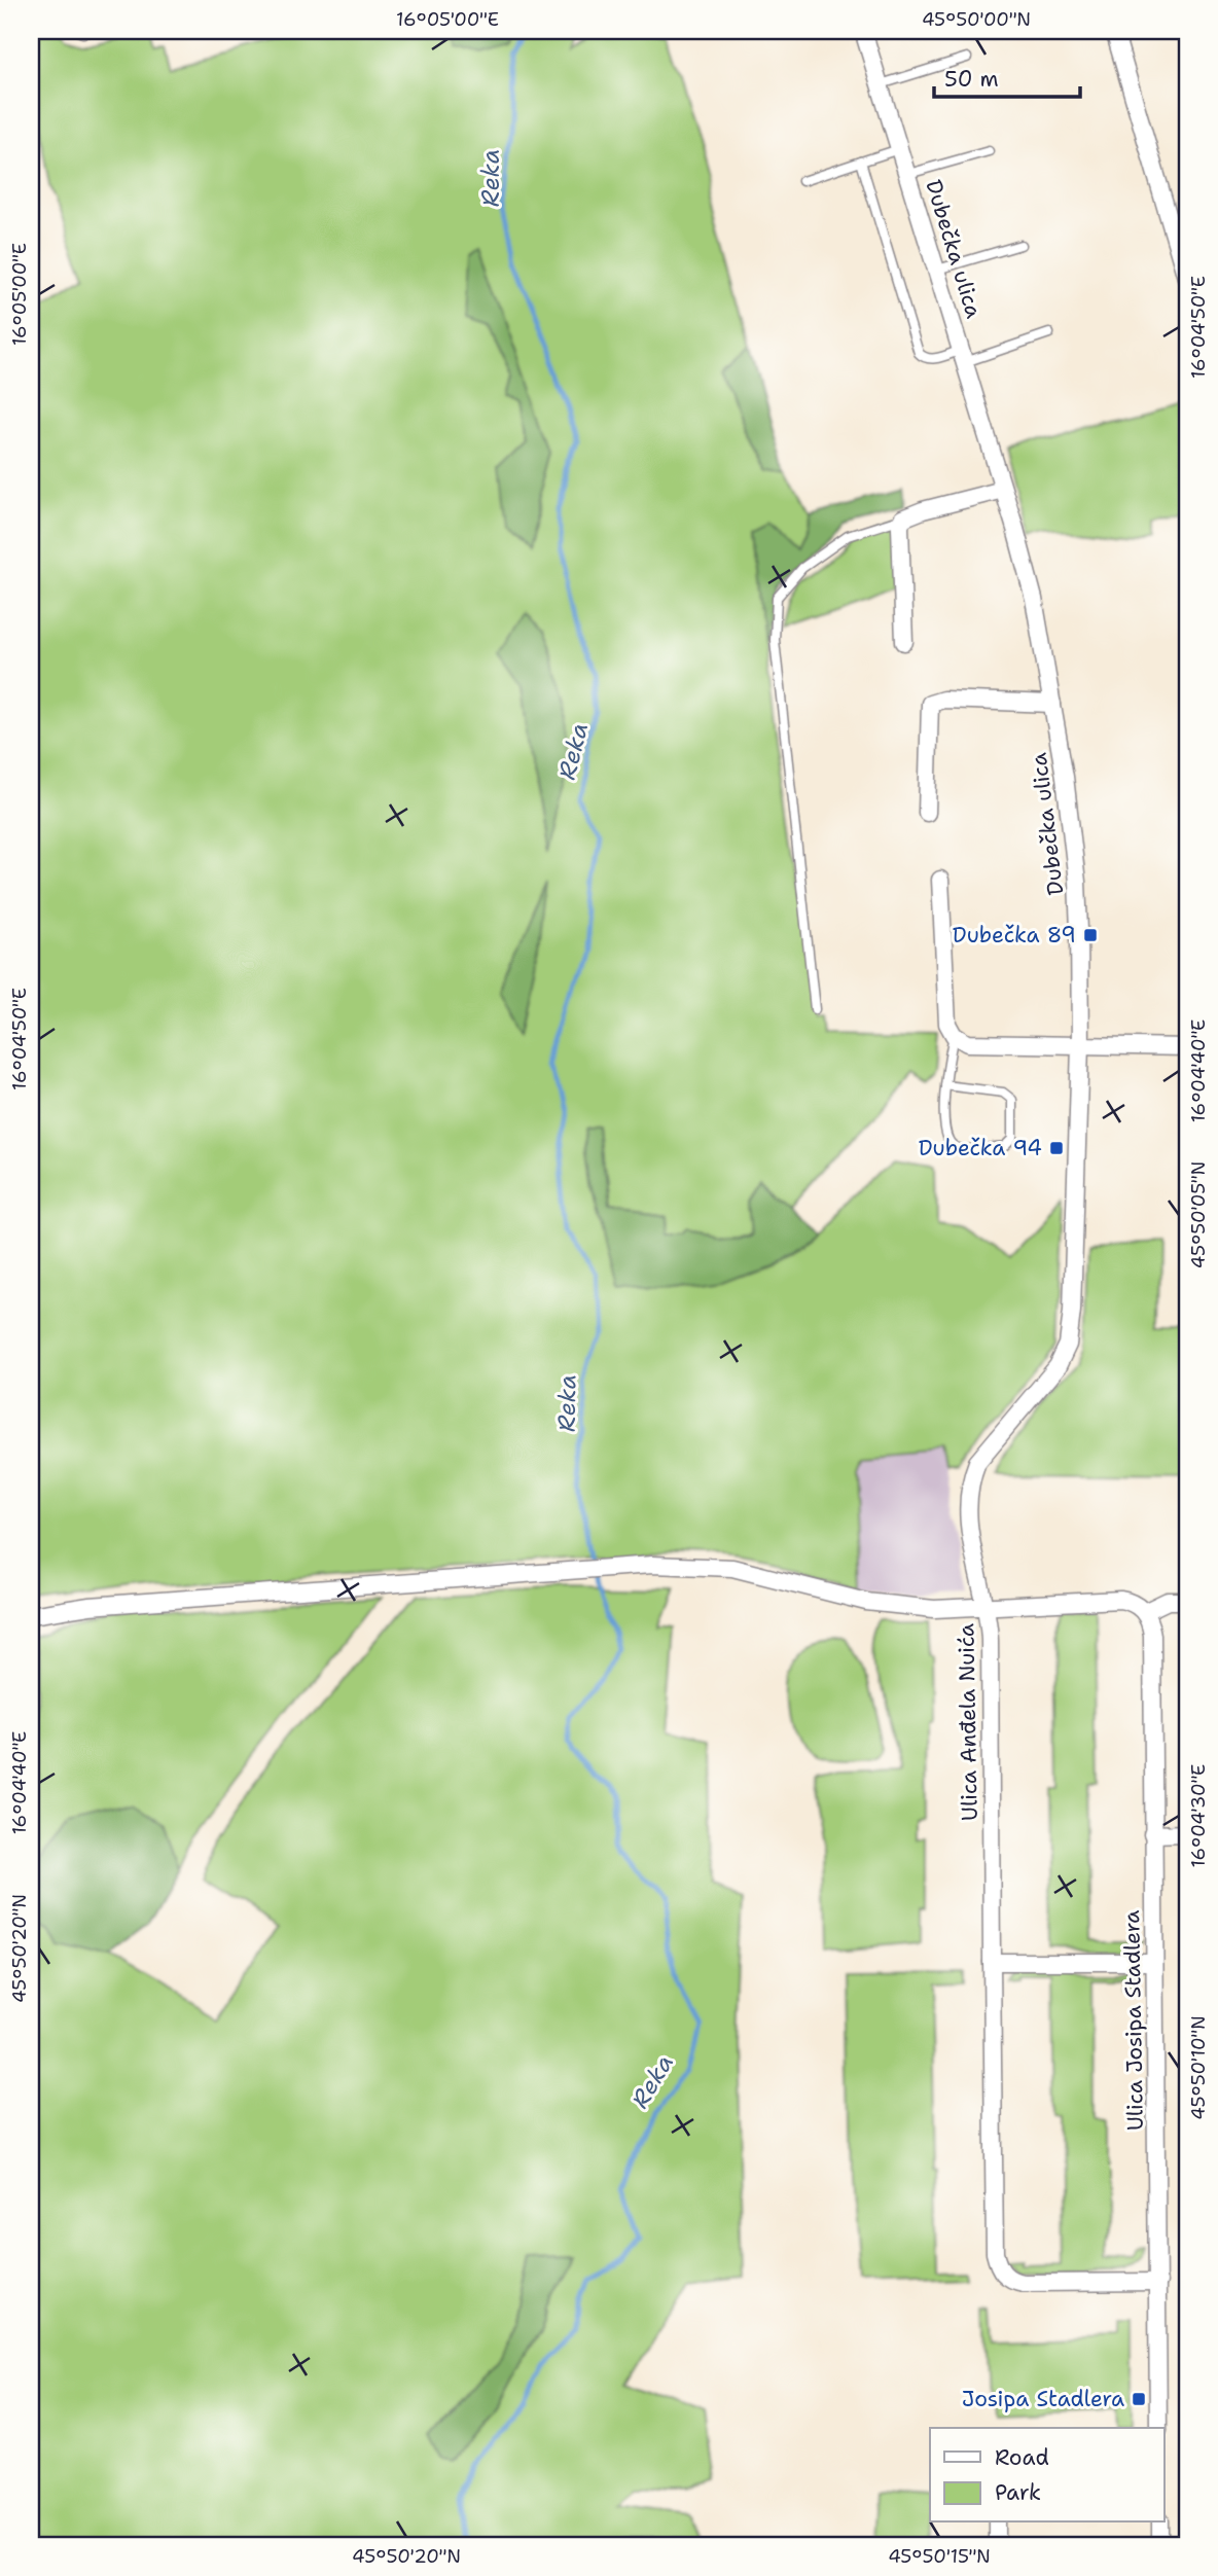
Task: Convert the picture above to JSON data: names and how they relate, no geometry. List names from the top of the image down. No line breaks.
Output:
{"streets":{"street":["Dubečka ulica","Ulica Anđela Nuića","Ulica Josipa Stadlera"]},"crossings":[["Dubečka ulica","Ulica Anđela Nuića"],["Ulica Anđela Nuića","Ulica Josipa Stadlera"]],"water":["Reka"],"places":{"transit":["Dubečka 89","Dubečka 94","Josipa Stadlera"]},"legend":["Road","Park"],"scale_bar":"50 m","coordinates":["16°05'00\"E","45°50'00\"N","16°04'50\"E","16°04'40\"E","45°50'05\"N","16°04'30\"E","45°50'20\"N","45°50'10\"N","45°50'15\"N"]}
